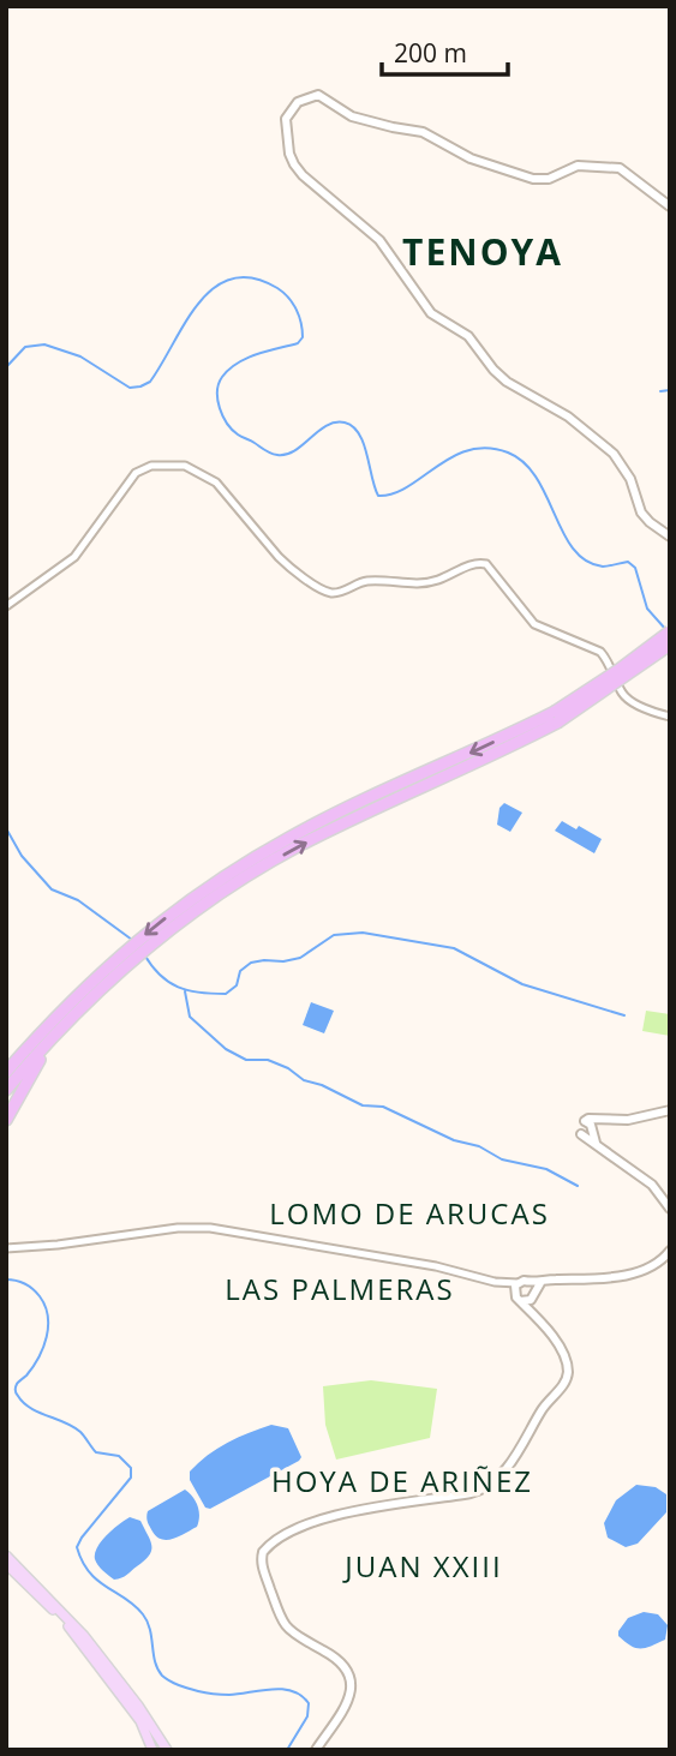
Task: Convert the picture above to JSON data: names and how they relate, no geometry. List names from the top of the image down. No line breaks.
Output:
{"districts":["TENOYA","LOMO DE ARUCAS","LAS PALMERAS","HOYA DE ARIÑEZ","JUAN XXIII"],"scale_bar":"200 m"}
